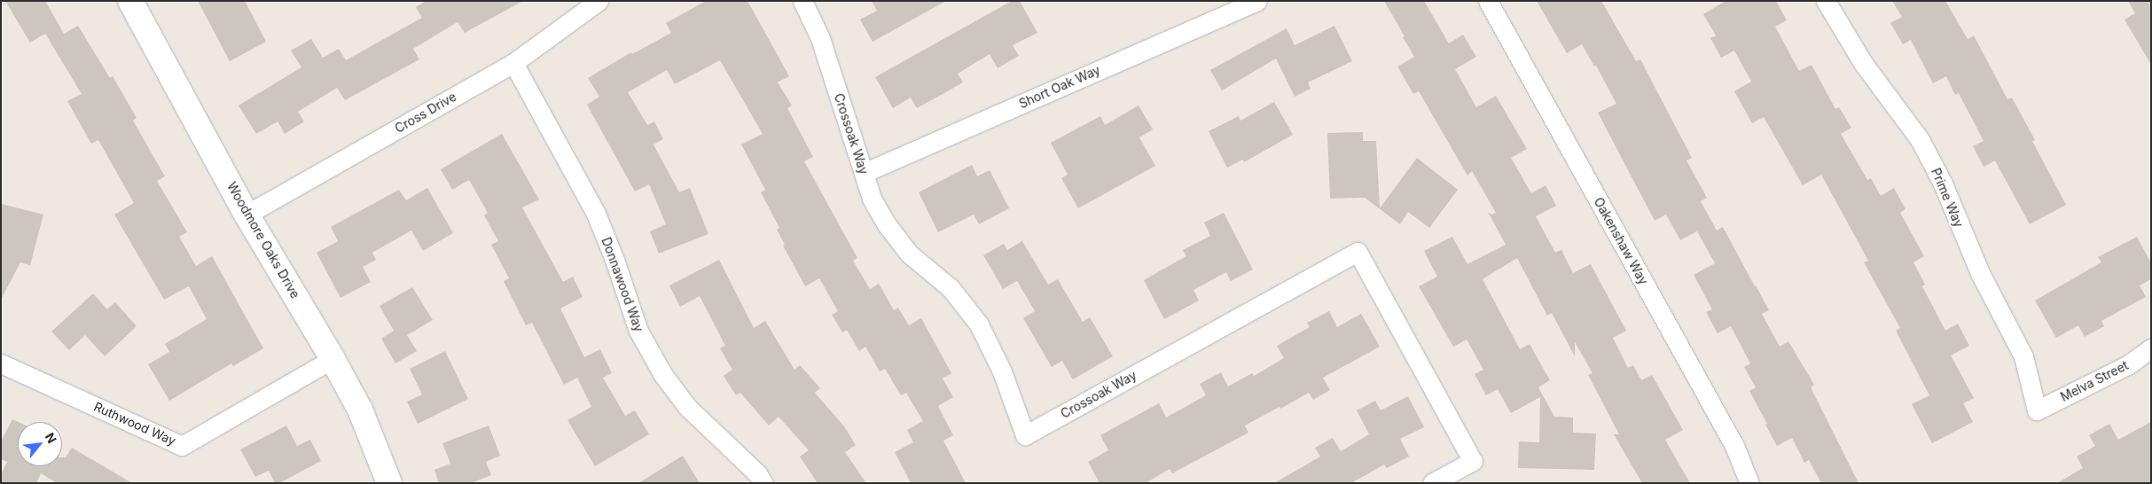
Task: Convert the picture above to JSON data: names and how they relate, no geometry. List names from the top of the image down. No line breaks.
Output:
{"streets":{"street":["Short Oak Way","Cross Drive","Crossoak Way","Prime Way","Woodmore Oaks Drive","Oakenshaw Way","Donnawood Way","Melva Street","Ruthwood Way"]},"crossings":[["Short Oak Way","Crossoak Way"],["Cross Drive","Woodmore Oaks Drive"],["Cross Drive","Donnawood Way"],["Prime Way","Melva Street"],["Woodmore Oaks Drive","Ruthwood Way"]],"north":"top right"}
